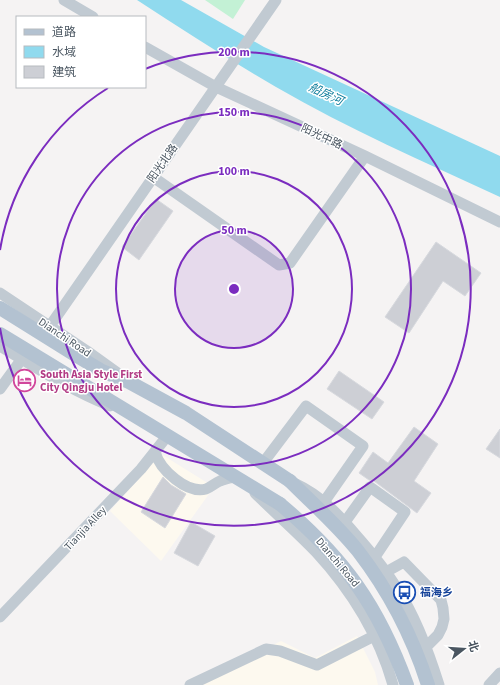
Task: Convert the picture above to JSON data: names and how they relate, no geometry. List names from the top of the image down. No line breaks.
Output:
{"streets":{"main road":["Dianchi Road"],"street":["阳光中路","阳光北路","Tianjia Alley"]},"crossings":[["阳光中路","阳光北路"],["阳光北路","Dianchi Road"],["Dianchi Road","Tianjia Alley"]],"water":["船房河"],"places":{"hotel":["South Asia Style First City Qingju Hotel"],"bus stop":["福海乡"]},"legend":["道路","水域","建筑"],"north":"right","rings":["200 m","150 m","100 m","50 m"]}
